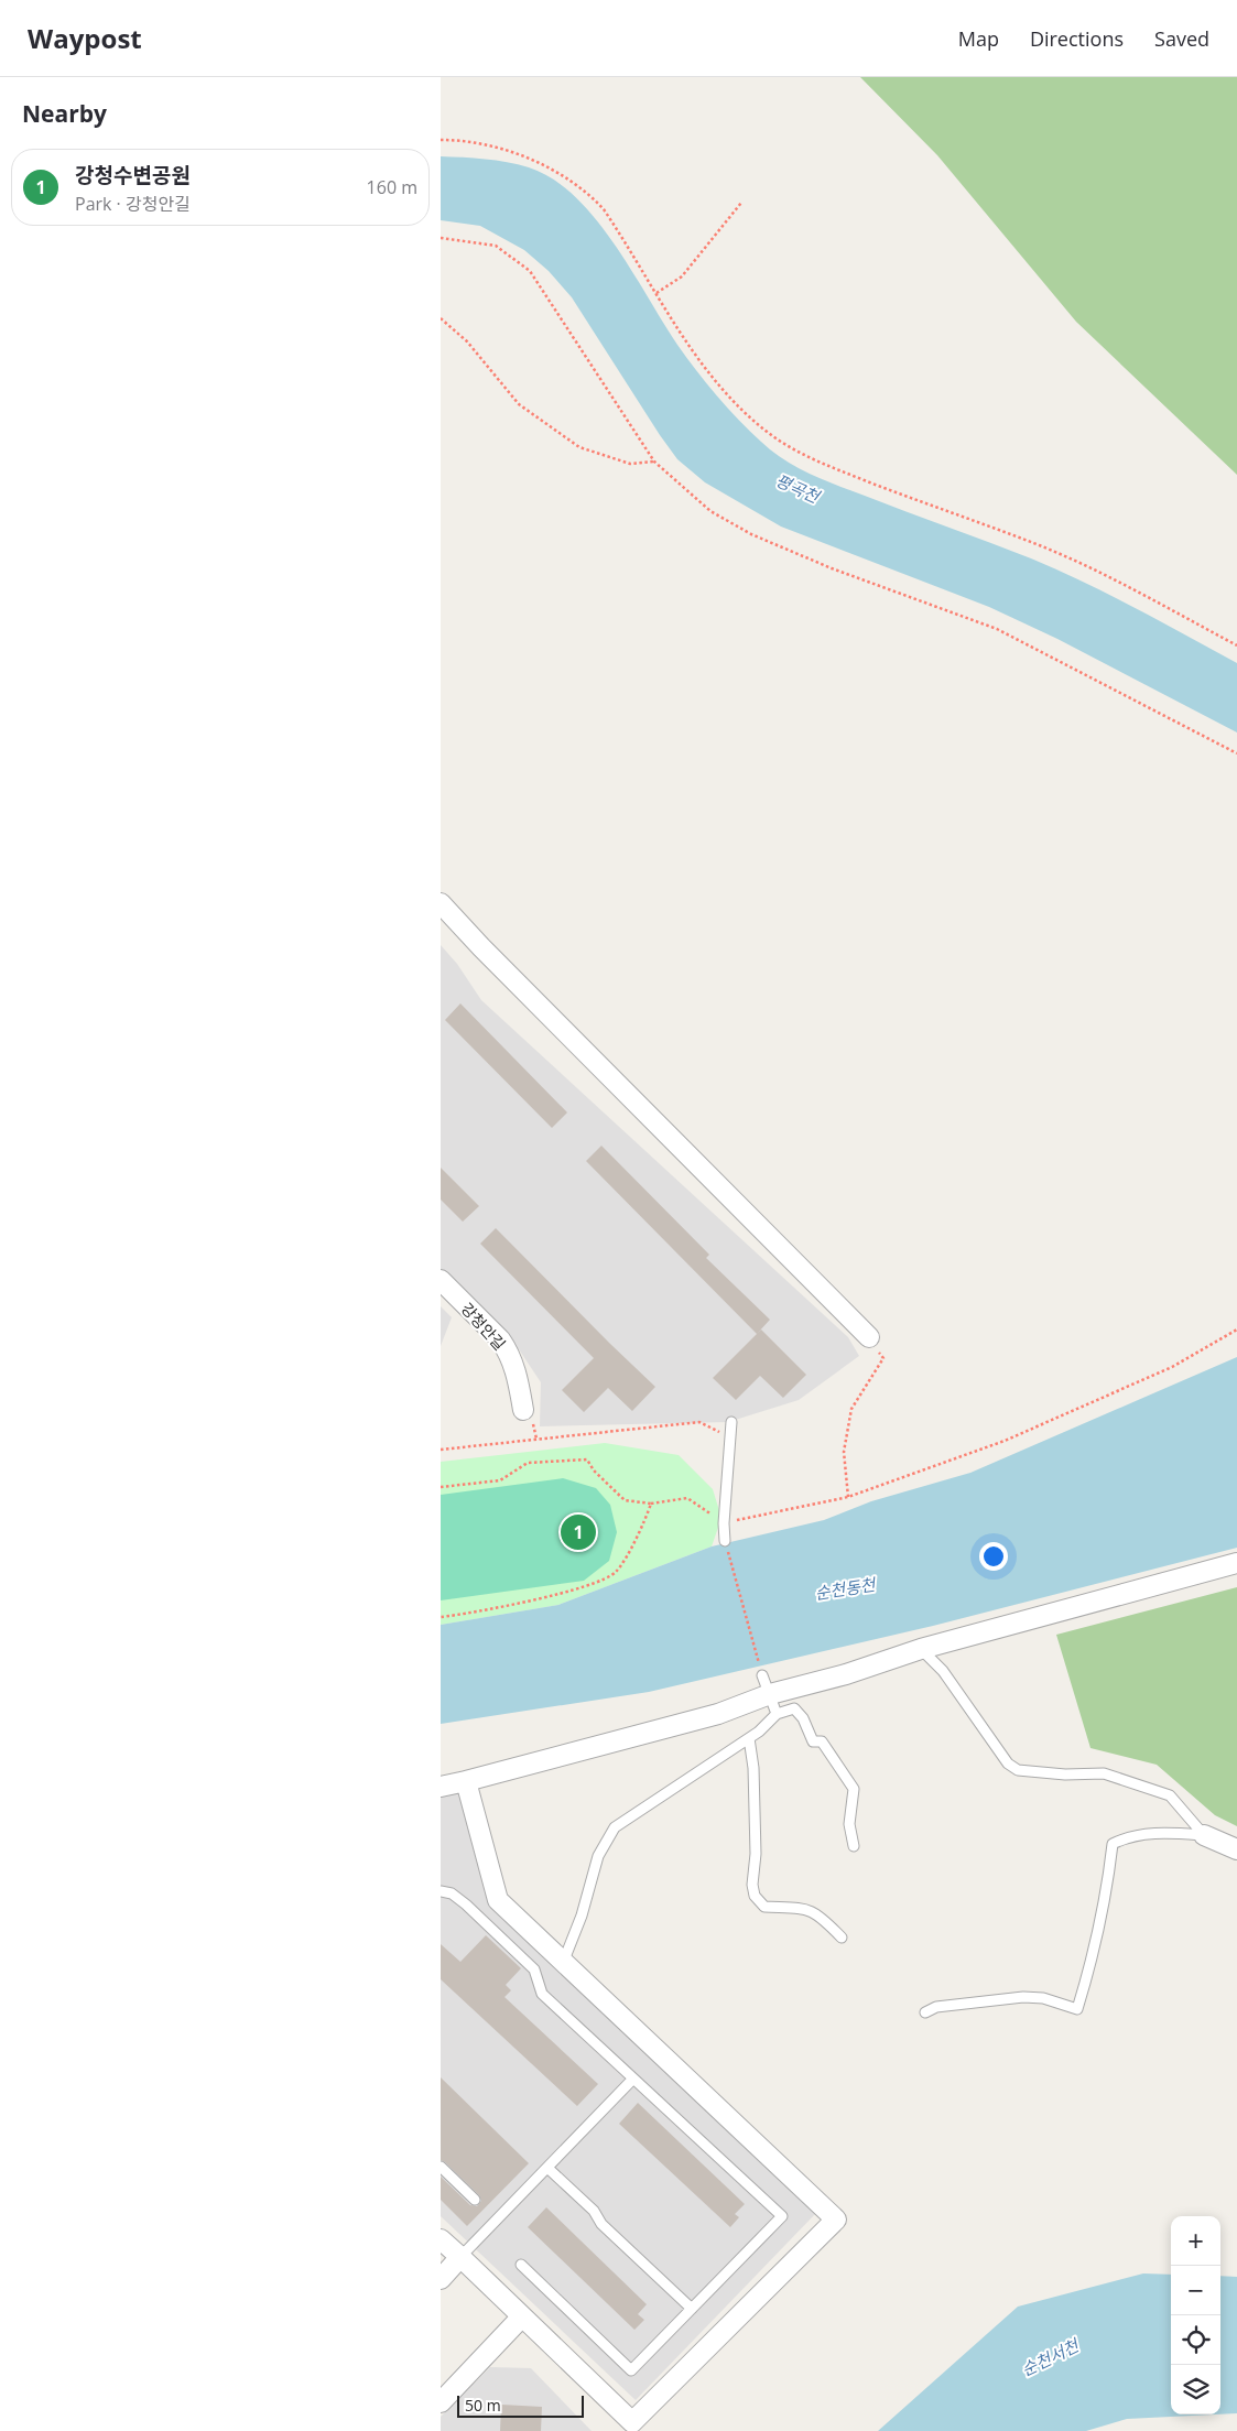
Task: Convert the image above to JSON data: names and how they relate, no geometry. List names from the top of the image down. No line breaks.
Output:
{"streets":{"street":["강청안길"]},"water":["평곡천","순천동천","순천서천"],"scale_bar":"50 m","page":{"header":"Waypost","nav":["Map","Directions","Saved"],"heading":"Nearby","list":[{"mark":"1","name":"강청수변공원","note":"Park · 강청안길","value":"160 m"}],"pins":"1","map_buttons":["+","−"],"scale":"50 m"}}
